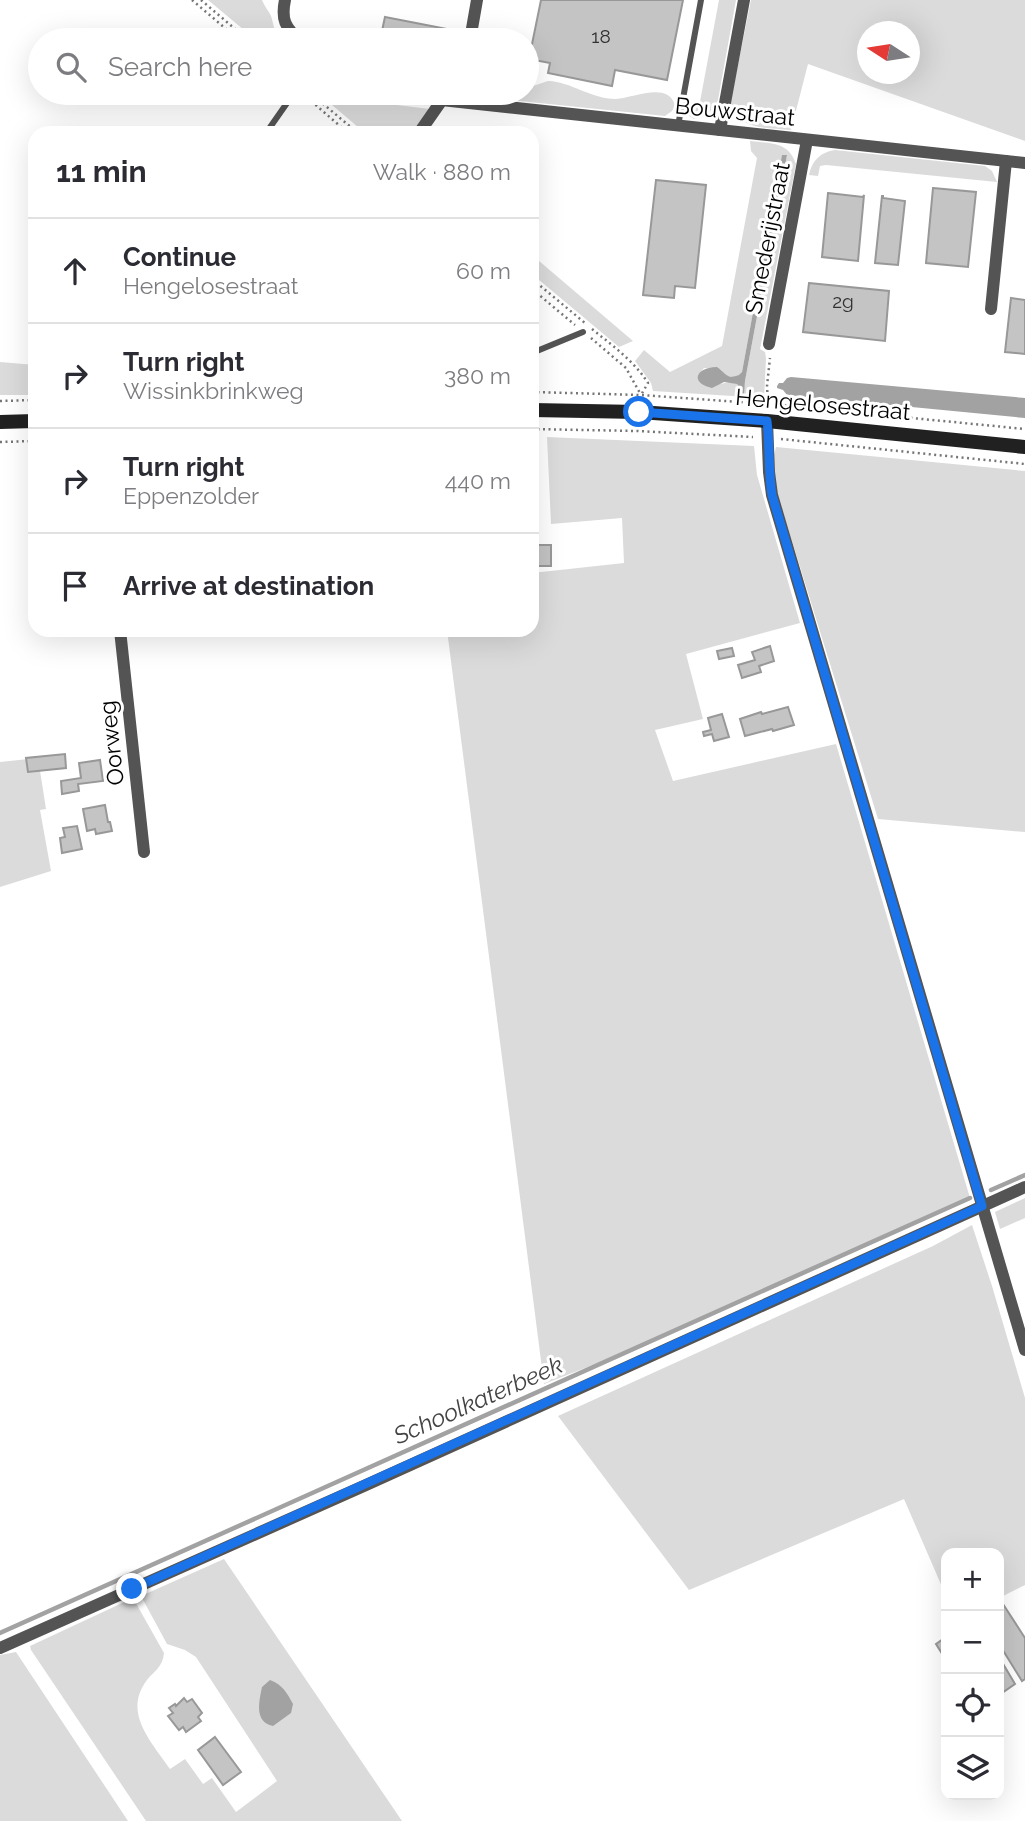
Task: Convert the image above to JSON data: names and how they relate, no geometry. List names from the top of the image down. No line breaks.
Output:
{"streets":{"main road":["Hengelosestraat"],"street":["Bouwstraat","Smederijstraat","Oorweg"]},"crossings":[["Bouwstraat","Smederijstraat"]],"water":["Schoolkaterbeek"],"house_numbers":["18","2g"],"north":"left","page":{"search":"Search here","heading":["11 min","Walk · 880 m"],"list":[["Continue","Hengelosestraat","60 m"],["Turn right","Wissinkbrinkweg","380 m"],["Turn right","Eppenzolder","440 m"],"Arrive at destination"],"map_buttons":["+","−"]}}
